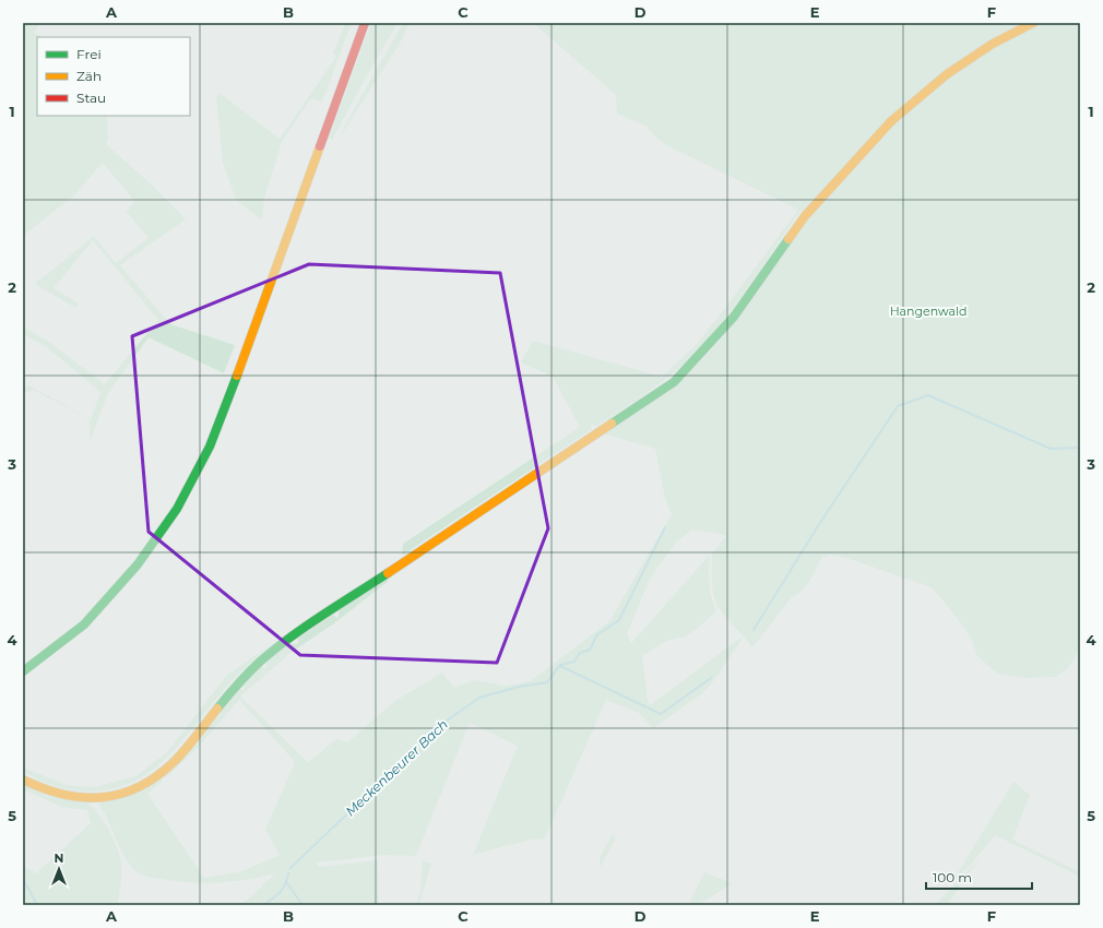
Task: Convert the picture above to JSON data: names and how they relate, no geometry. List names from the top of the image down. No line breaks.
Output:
{"water":["Meckenbeurer Bach"],"parks":["Hangenwald"],"legend":["Frei","Zäh","Stau"],"scale_bar":"100 m","north":"top","grid":{"columns":["A","B","C","D","E","F"],"rows":["1","2","3","4","5"]}}
